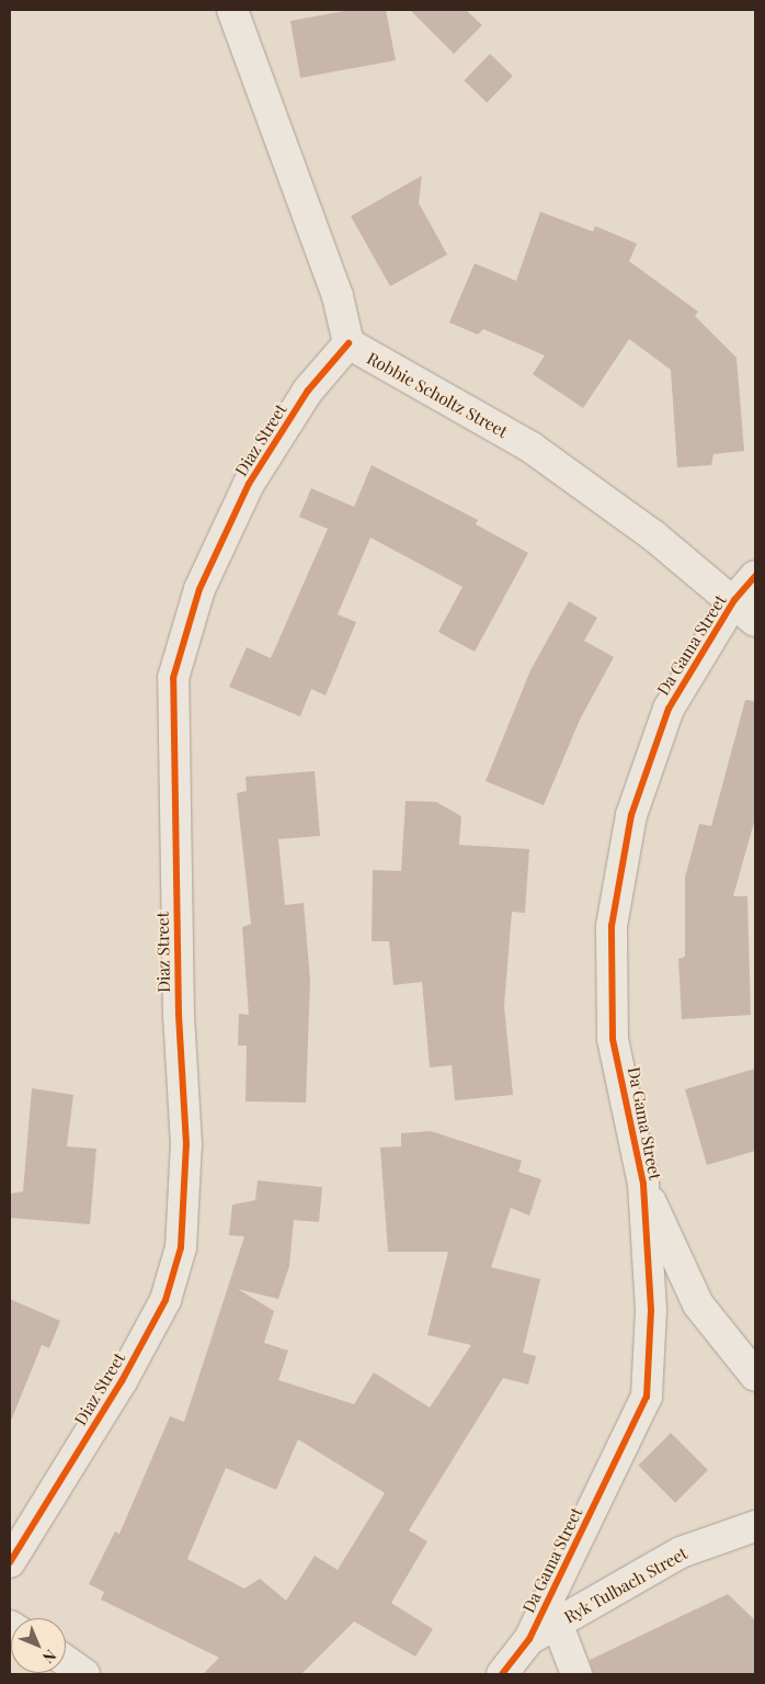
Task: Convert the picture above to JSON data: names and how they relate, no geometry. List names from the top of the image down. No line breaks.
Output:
{"streets":{"street":["Robbie Scholtz Street","Diaz Street","Da Gama Street","Ryk Tulbach Street"]},"crossings":[["Robbie Scholtz Street","Diaz Street"],["Robbie Scholtz Street","Da Gama Street"],["Da Gama Street","Ryk Tulbach Street"]],"north":"bottom right"}
